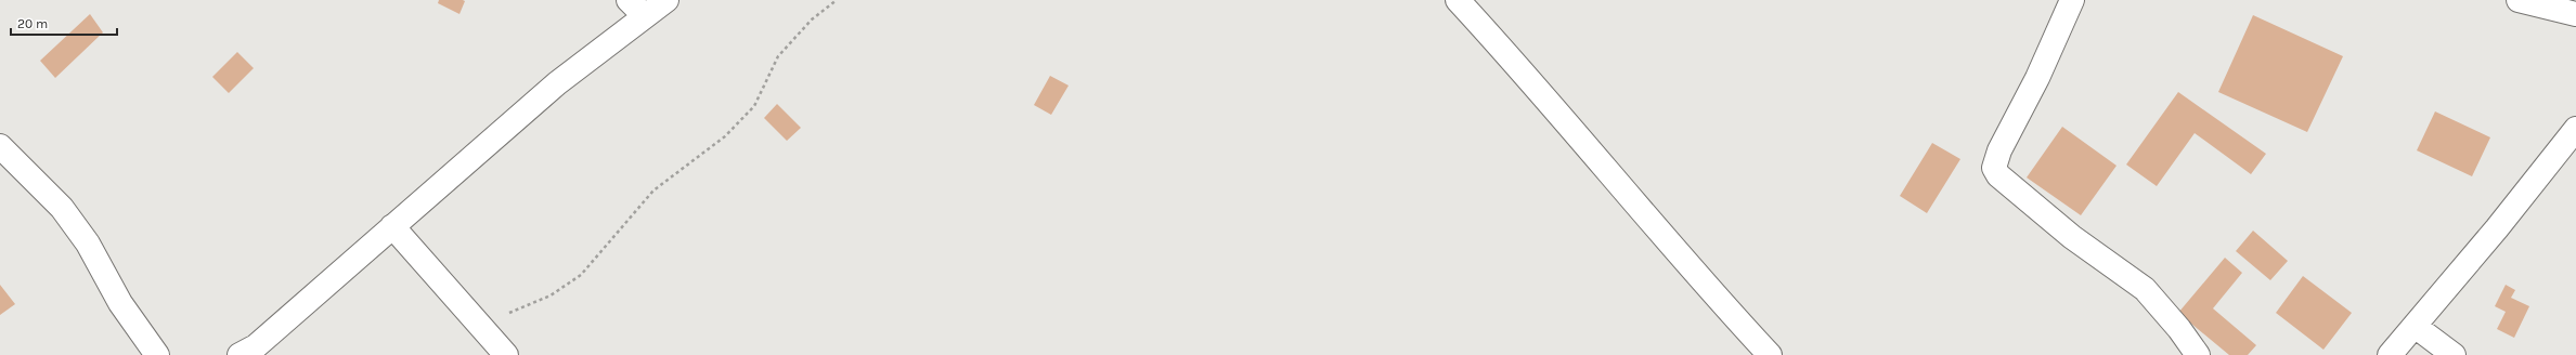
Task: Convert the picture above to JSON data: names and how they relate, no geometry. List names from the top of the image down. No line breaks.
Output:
{"scale_bar":"20 m"}
